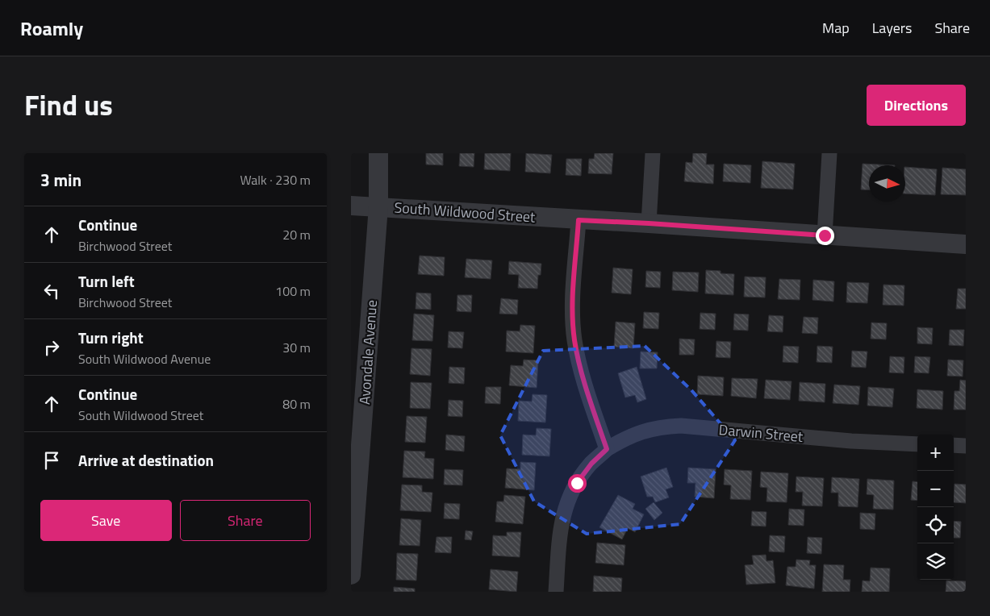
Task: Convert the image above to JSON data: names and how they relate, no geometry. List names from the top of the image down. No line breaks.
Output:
{"streets":{"street":["South Wildwood Street","Avondale Avenue","Darwin Street"]},"crossings":[["South Wildwood Street","Avondale Avenue"]],"north":"right","page":{"header":"Roamly","nav":["Map","Layers","Share"],"title":"Find us","buttons":["Directions",["Save","Share"]],"heading":["3 min","Walk · 230 m"],"list":[["Continue","Birchwood Street","20 m"],["Turn left","Birchwood Street","100 m"],["Turn right","South Wildwood Avenue","30 m"],["Continue","South Wildwood Street","80 m"],"Arrive at destination"],"map_buttons":["+","−"]}}
